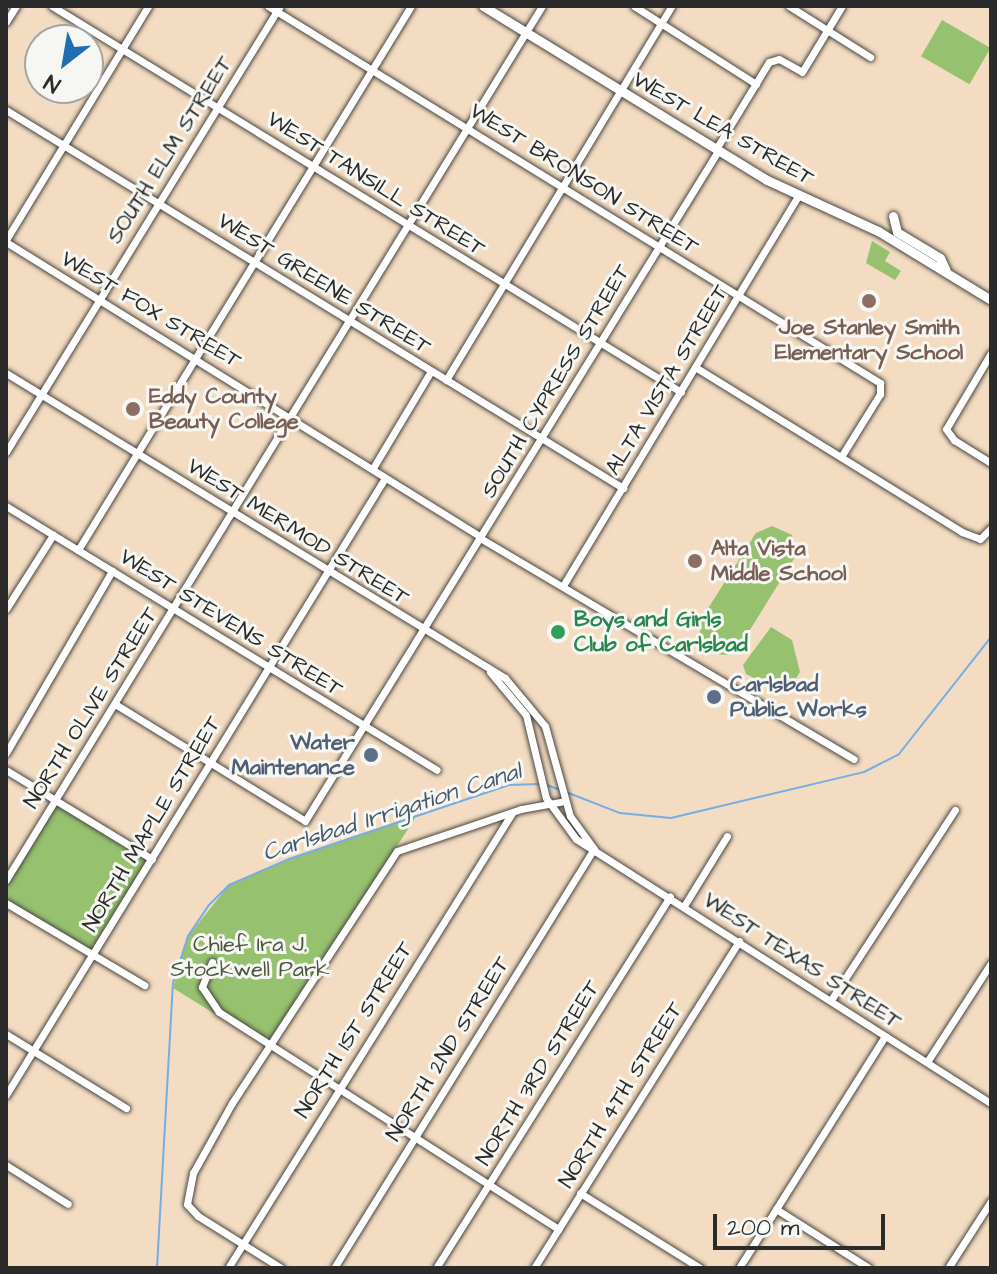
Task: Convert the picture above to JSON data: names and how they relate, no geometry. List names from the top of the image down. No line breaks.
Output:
{"streets":{"main road":["WEST LEA STREET"],"street":["SOUTH ELM STREET","WEST BRONSON STREET","WEST TANSILL STREET","WEST GREENE STREET","WEST FOX STREET","ALTA VISTA STREET","SOUTH CYPRESS STREET","WEST MERMOD STREET","WEST STEVENS STREET","NORTH OLIVE STREET","NORTH MAPLE STREET","WEST TEXAS STREET","NORTH 1ST STREET","NORTH 2ND STREET","NORTH 3RD STREET","NORTH 4TH STREET"]},"crossings":[["WEST LEA STREET","ALTA VISTA STREET"],["WEST LEA STREET","SOUTH CYPRESS STREET"],["WEST LEA STREET","NORTH OLIVE STREET"],["SOUTH ELM STREET","WEST BRONSON STREET"],["SOUTH ELM STREET","WEST TANSILL STREET"],["SOUTH ELM STREET","WEST GREENE STREET"],["SOUTH ELM STREET","WEST FOX STREET"],["SOUTH ELM STREET","WEST MERMOD STREET"],["WEST BRONSON STREET","ALTA VISTA STREET"],["WEST BRONSON STREET","SOUTH CYPRESS STREET"],["WEST BRONSON STREET","NORTH OLIVE STREET"],["WEST TANSILL STREET","ALTA VISTA STREET"],["WEST TANSILL STREET","SOUTH CYPRESS STREET"],["WEST TANSILL STREET","NORTH OLIVE STREET"],["WEST GREENE STREET","ALTA VISTA STREET"],["WEST GREENE STREET","SOUTH CYPRESS STREET"],["WEST GREENE STREET","NORTH OLIVE STREET"],["WEST FOX STREET","ALTA VISTA STREET"],["WEST FOX STREET","SOUTH CYPRESS STREET"],["WEST FOX STREET","NORTH OLIVE STREET"],["WEST FOX STREET","NORTH MAPLE STREET"],["SOUTH CYPRESS STREET","WEST MERMOD STREET"],["SOUTH CYPRESS STREET","WEST STEVENS STREET"],["SOUTH CYPRESS STREET","NORTH MAPLE STREET"],["WEST MERMOD STREET","NORTH OLIVE STREET"],["WEST MERMOD STREET","NORTH MAPLE STREET"],["WEST MERMOD STREET","WEST TEXAS STREET"],["WEST STEVENS STREET","NORTH OLIVE STREET"],["WEST STEVENS STREET","NORTH MAPLE STREET"],["WEST TEXAS STREET","NORTH 2ND STREET"],["WEST TEXAS STREET","NORTH 3RD STREET"],["WEST TEXAS STREET","NORTH 4TH STREET"]],"water":["Carlsbad Irrigation Canal"],"parks":["Chief Ira J. Stockwell Park"],"places":["Joe Stanley Smith Elementary School","Eddy County Beauty College","Alta Vista Middle School","Boys and Girls Club of Carlsbad","Carlsbad Public Works","Water Maintenance"],"scale_bar":"200 m","north":"bottom left"}
